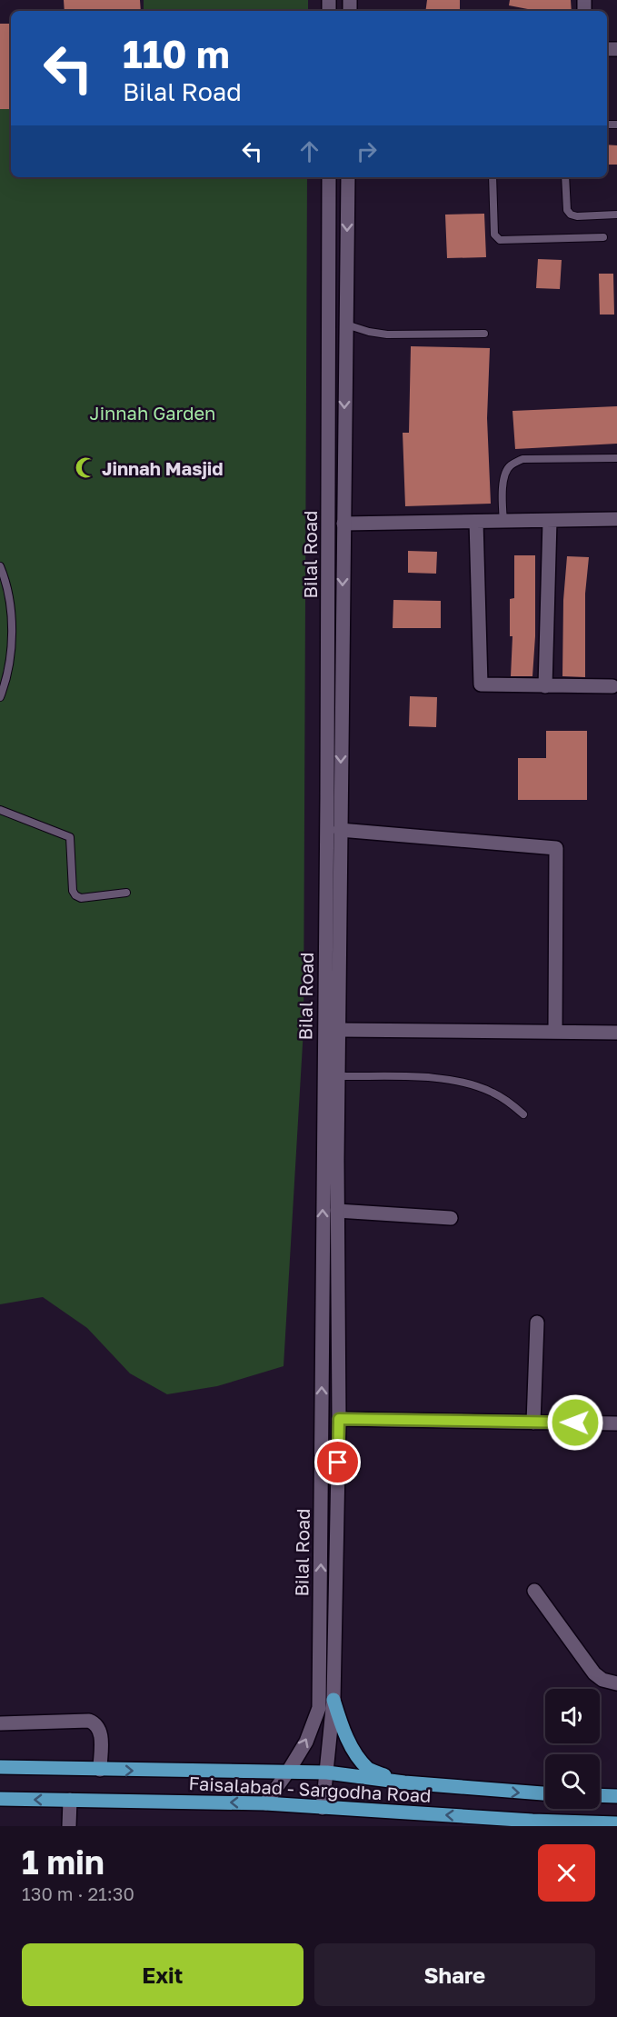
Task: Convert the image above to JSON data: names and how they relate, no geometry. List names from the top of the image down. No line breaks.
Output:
{"streets":{"main road":["Bilal Road","Faisalabad - Sargodha Road"]},"crossings":[["Bilal Road","Faisalabad - Sargodha Road"]],"parks":["Jinnah Garden"],"places":{"mosque":["Jinnah Masjid"]},"page":{"turn":["110 m","Bilal Road"],"heading":["1 min","130 m · 21:30"],"buttons":["Exit","Share"]}}
